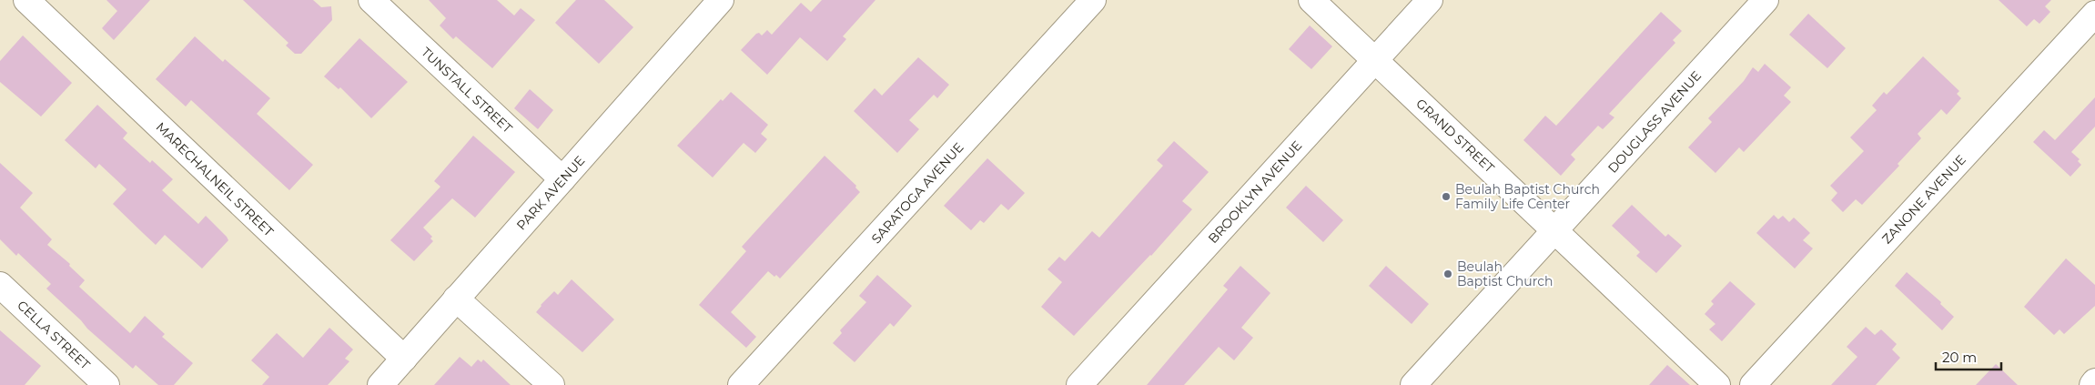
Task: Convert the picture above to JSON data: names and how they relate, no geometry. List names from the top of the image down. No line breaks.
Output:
{"streets":{"street":["TUNSTALL STREET","DOUGLASS AVENUE","GRAND STREET","MARECHALNEIL STREET","BROOKLYN AVENUE","PARK AVENUE","SARATOGA AVENUE","ZANONE AVENUE","CELLA STREET"]},"crossings":[["TUNSTALL STREET","PARK AVENUE"],["DOUGLASS AVENUE","GRAND STREET"],["GRAND STREET","BROOKLYN AVENUE"],["MARECHALNEIL STREET","PARK AVENUE"]],"places":["Beulah Baptist Church Family Life Center","Beulah Baptist Church"],"scale_bar":"20 m"}
